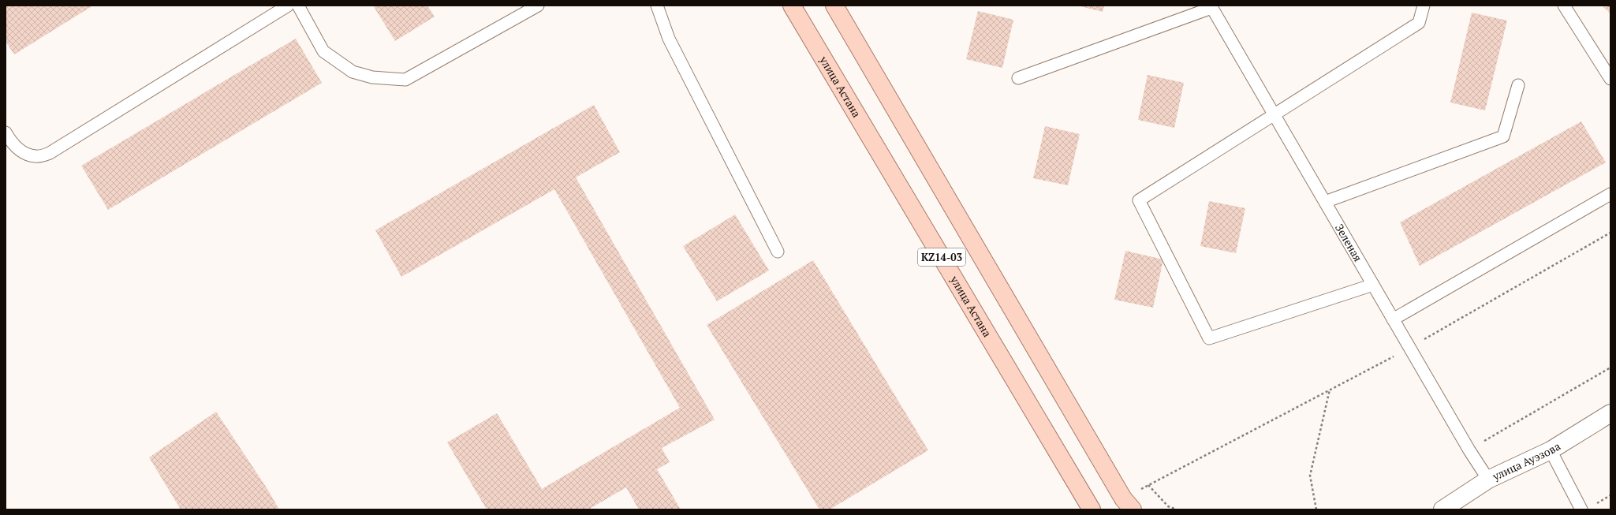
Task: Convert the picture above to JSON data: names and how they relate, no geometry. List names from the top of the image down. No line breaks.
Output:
{"streets":{"main road":["улица Астана","KZ14-03"],"street":["улица Ауэзова"],"lane":["Зеленая"]},"crossings":[["Зеленая","улица Ауэзова"]]}
